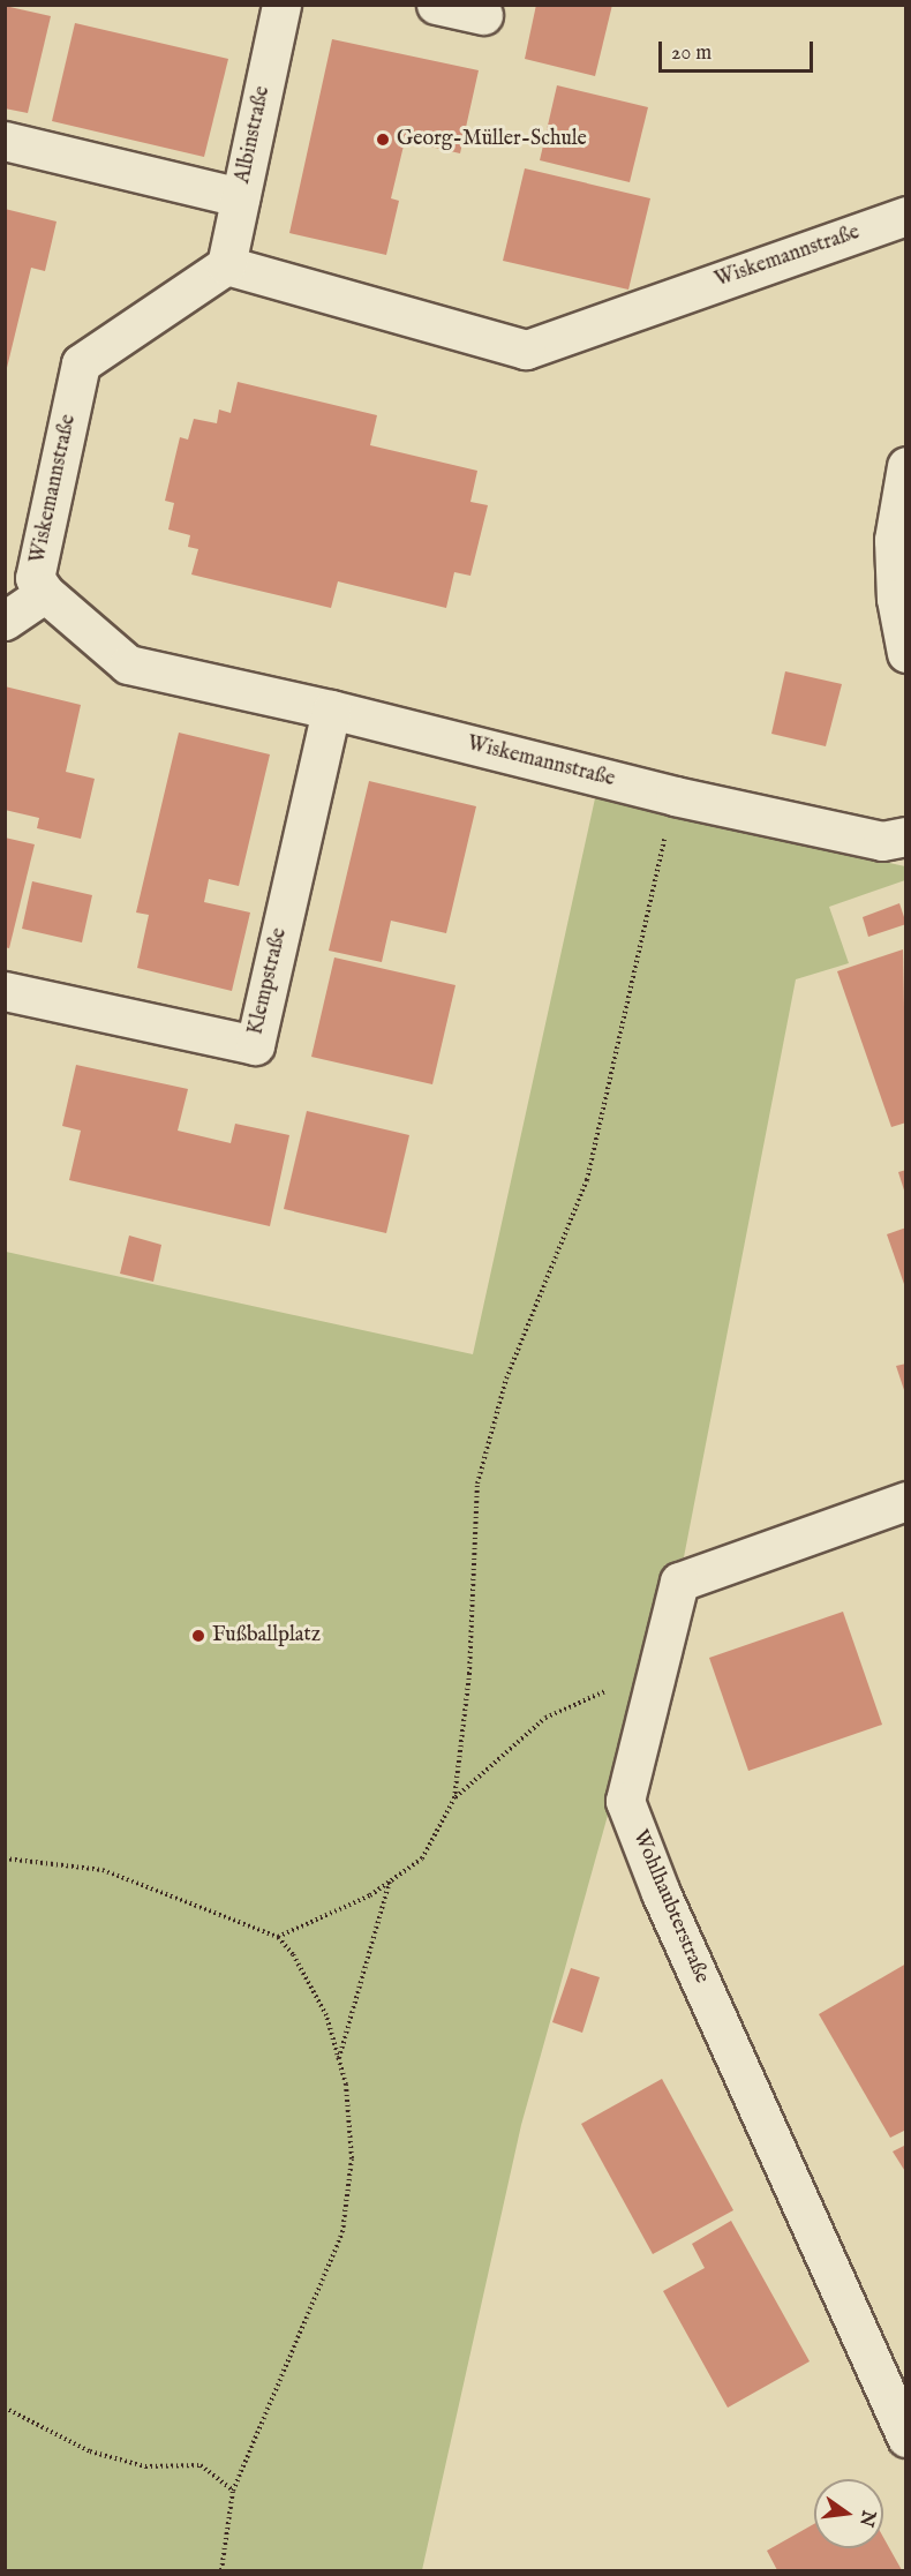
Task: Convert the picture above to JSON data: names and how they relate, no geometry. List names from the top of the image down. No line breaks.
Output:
{"streets":{"street":["Albinstraße","Wiskemannstraße","Klempstraße","Wohlhaubterstraße"]},"crossings":[["Albinstraße","Wiskemannstraße"],["Wiskemannstraße","Klempstraße"]],"places":["Georg-Müller-Schule","Fußballplatz"],"scale_bar":"20 m","north":"right"}
